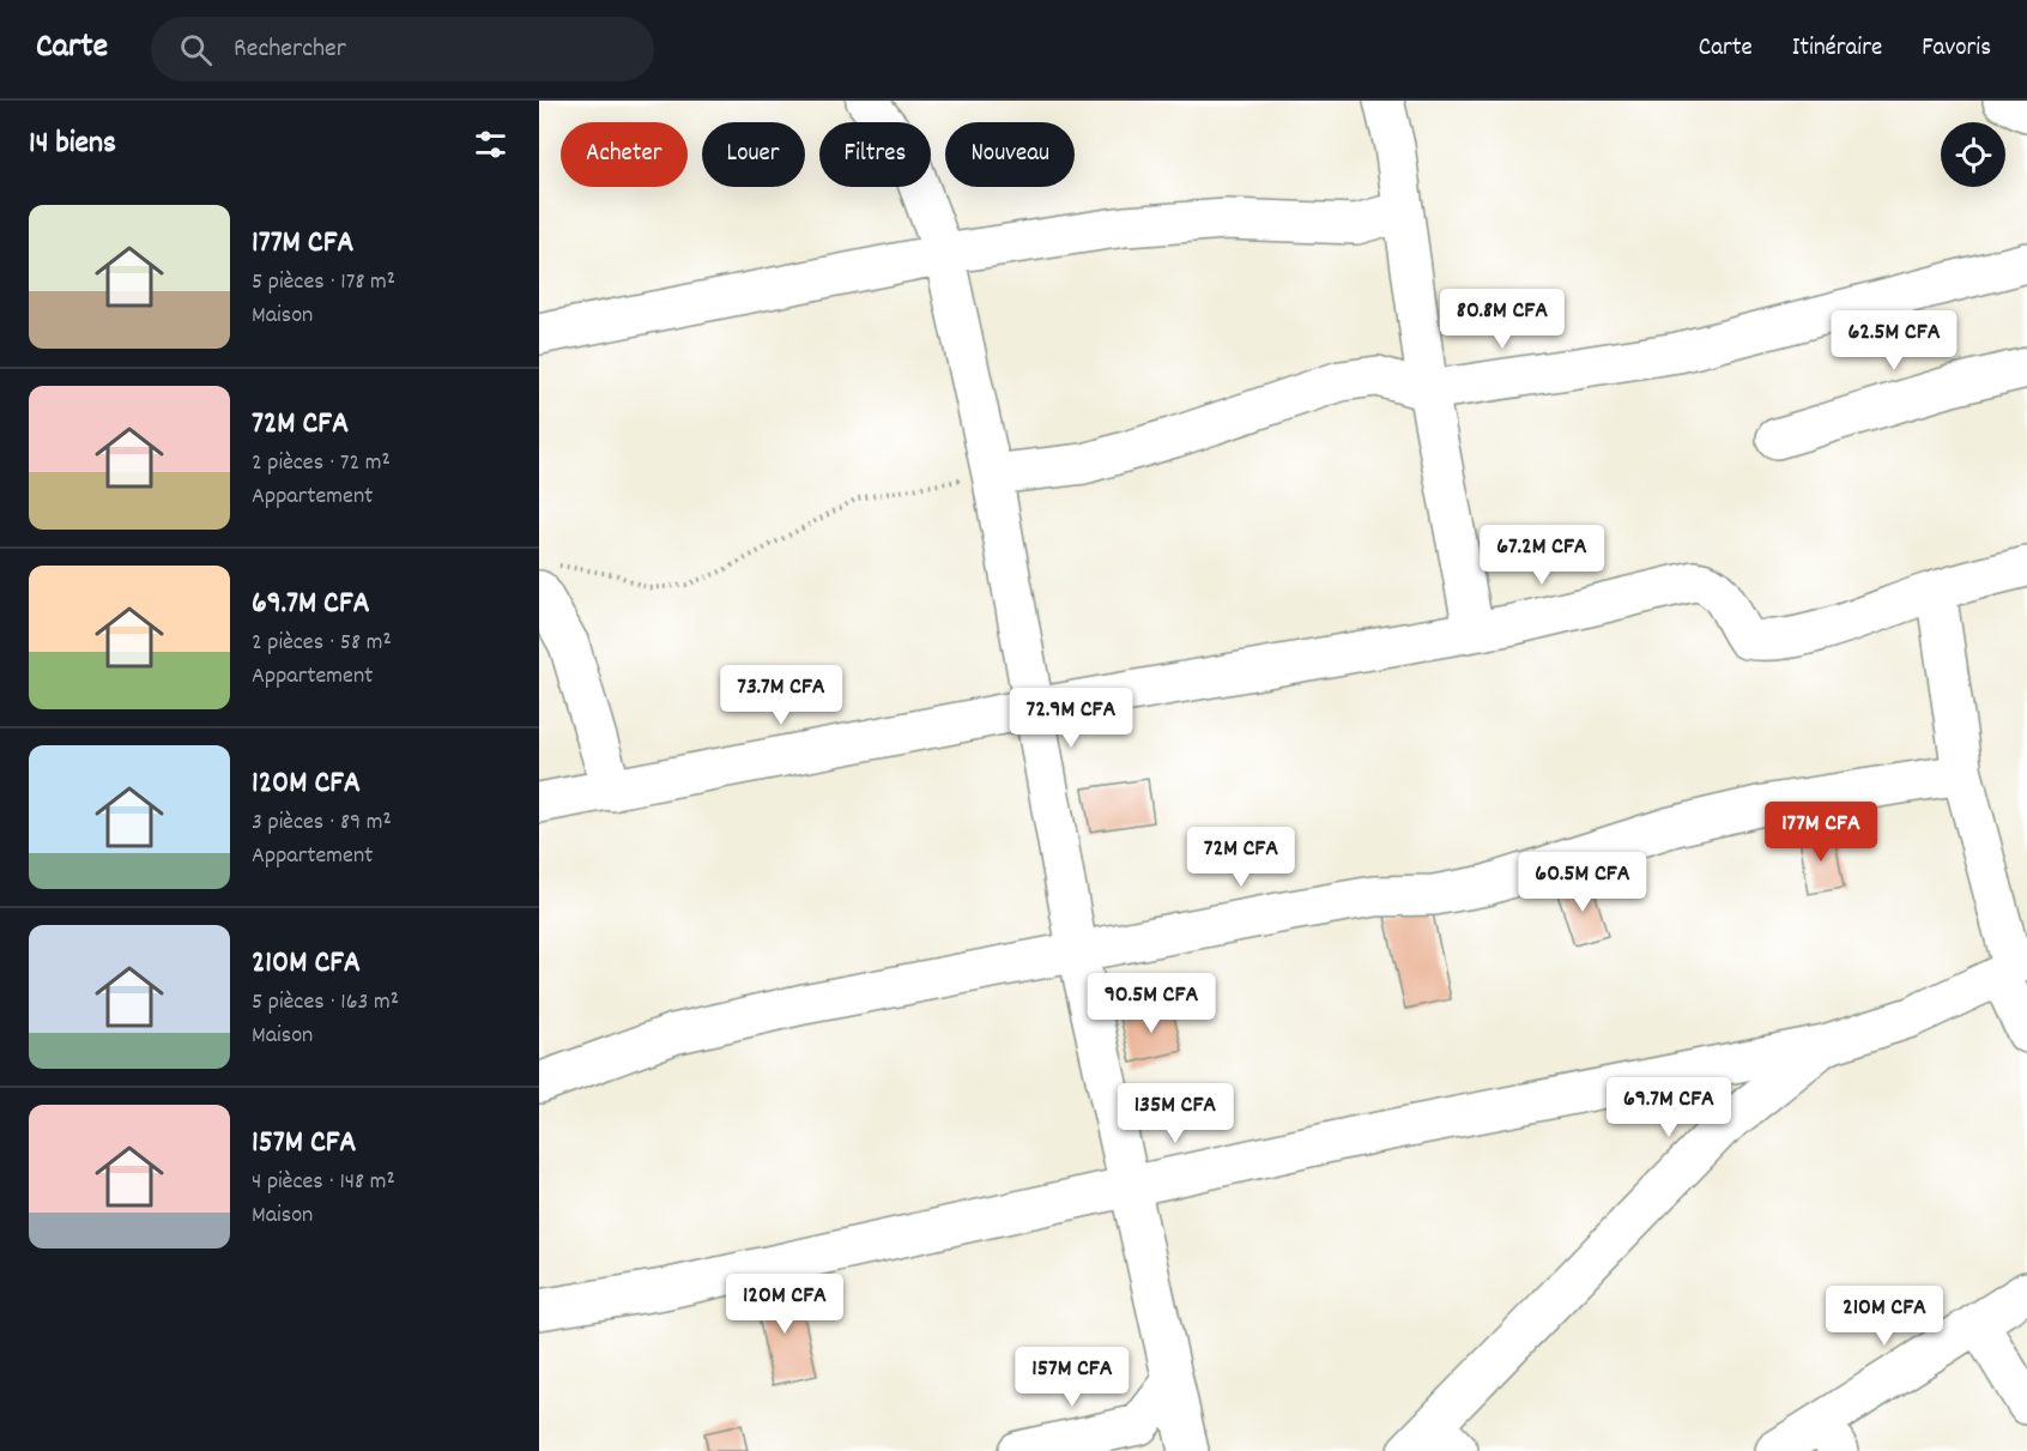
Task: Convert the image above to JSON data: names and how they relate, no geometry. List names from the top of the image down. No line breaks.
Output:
{"page":{"header":"Carte","search":"Rechercher","nav":["Carte","Itinéraire","Favoris"],"heading":"14 biens","chip":["Acheter","Louer","Filtres","Nouveau"],"list":[{"name":"177M CFA","note":"5 pièces · 178 m² · Maison"},{"name":"72M CFA","note":"2 pièces · 72 m² · Appartement"},{"name":"69.7M CFA","note":"2 pièces · 58 m² · Appartement"},{"name":"120M CFA","note":"3 pièces · 89 m² · Appartement"},{"name":"210M CFA","note":"5 pièces · 163 m² · Maison"},{"name":"157M CFA","note":"4 pièces · 148 m² · Maison"}],"price":["80.8M CFA","62.5M CFA","67.2M CFA","73.7M CFA","72.9M CFA","177M CFA","72M CFA","60.5M CFA","90.5M CFA","69.7M CFA","135M CFA","120M CFA","210M CFA","157M CFA"]}}
